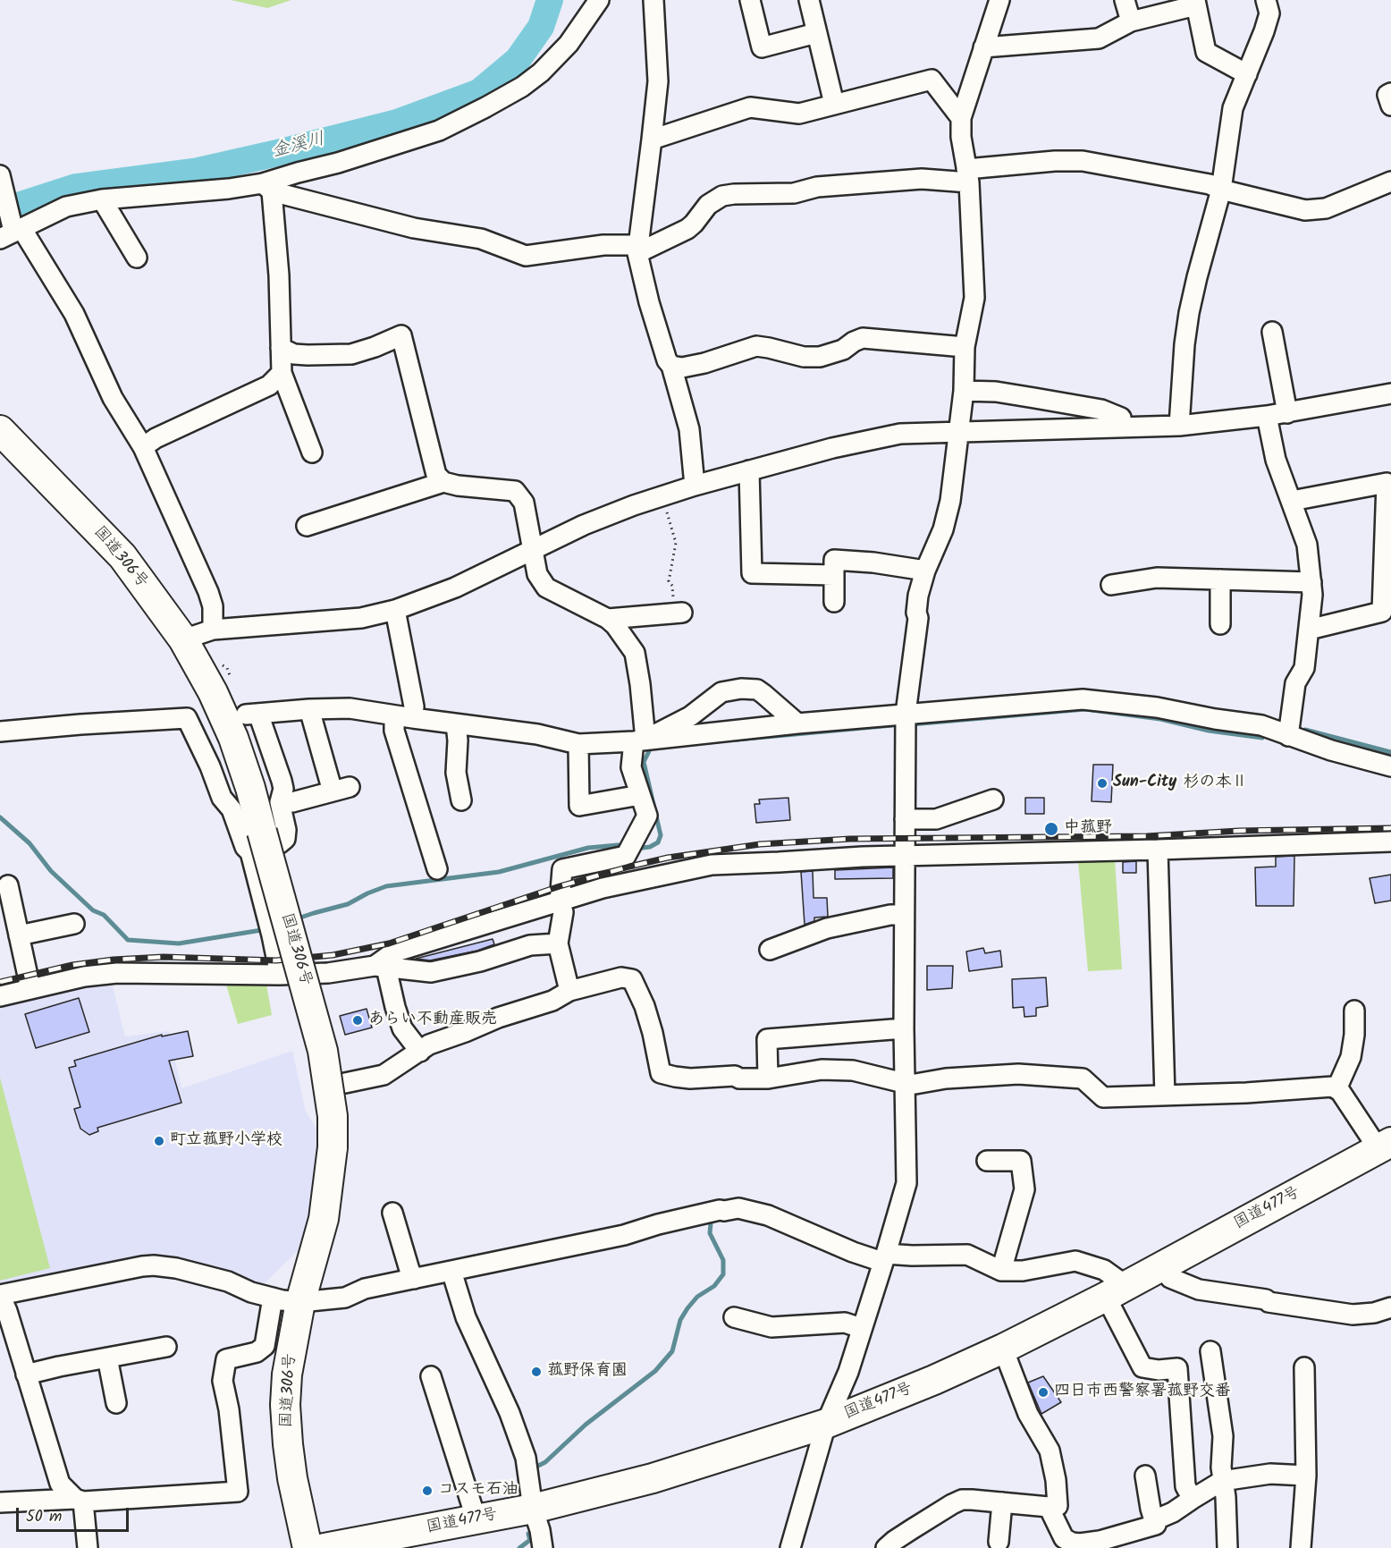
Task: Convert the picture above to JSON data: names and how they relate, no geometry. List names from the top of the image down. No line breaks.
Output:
{"streets":{"highway":["国道306号","国道477号"]},"water":["金溪川"],"places":["Sun-City 杉の本Ⅱ","中菰野","あらい不動産販売","町立菰野小学校","菰野保育園","四日市西警察署菰野交番","コスモ石油"],"scale_bar":"50 m"}
